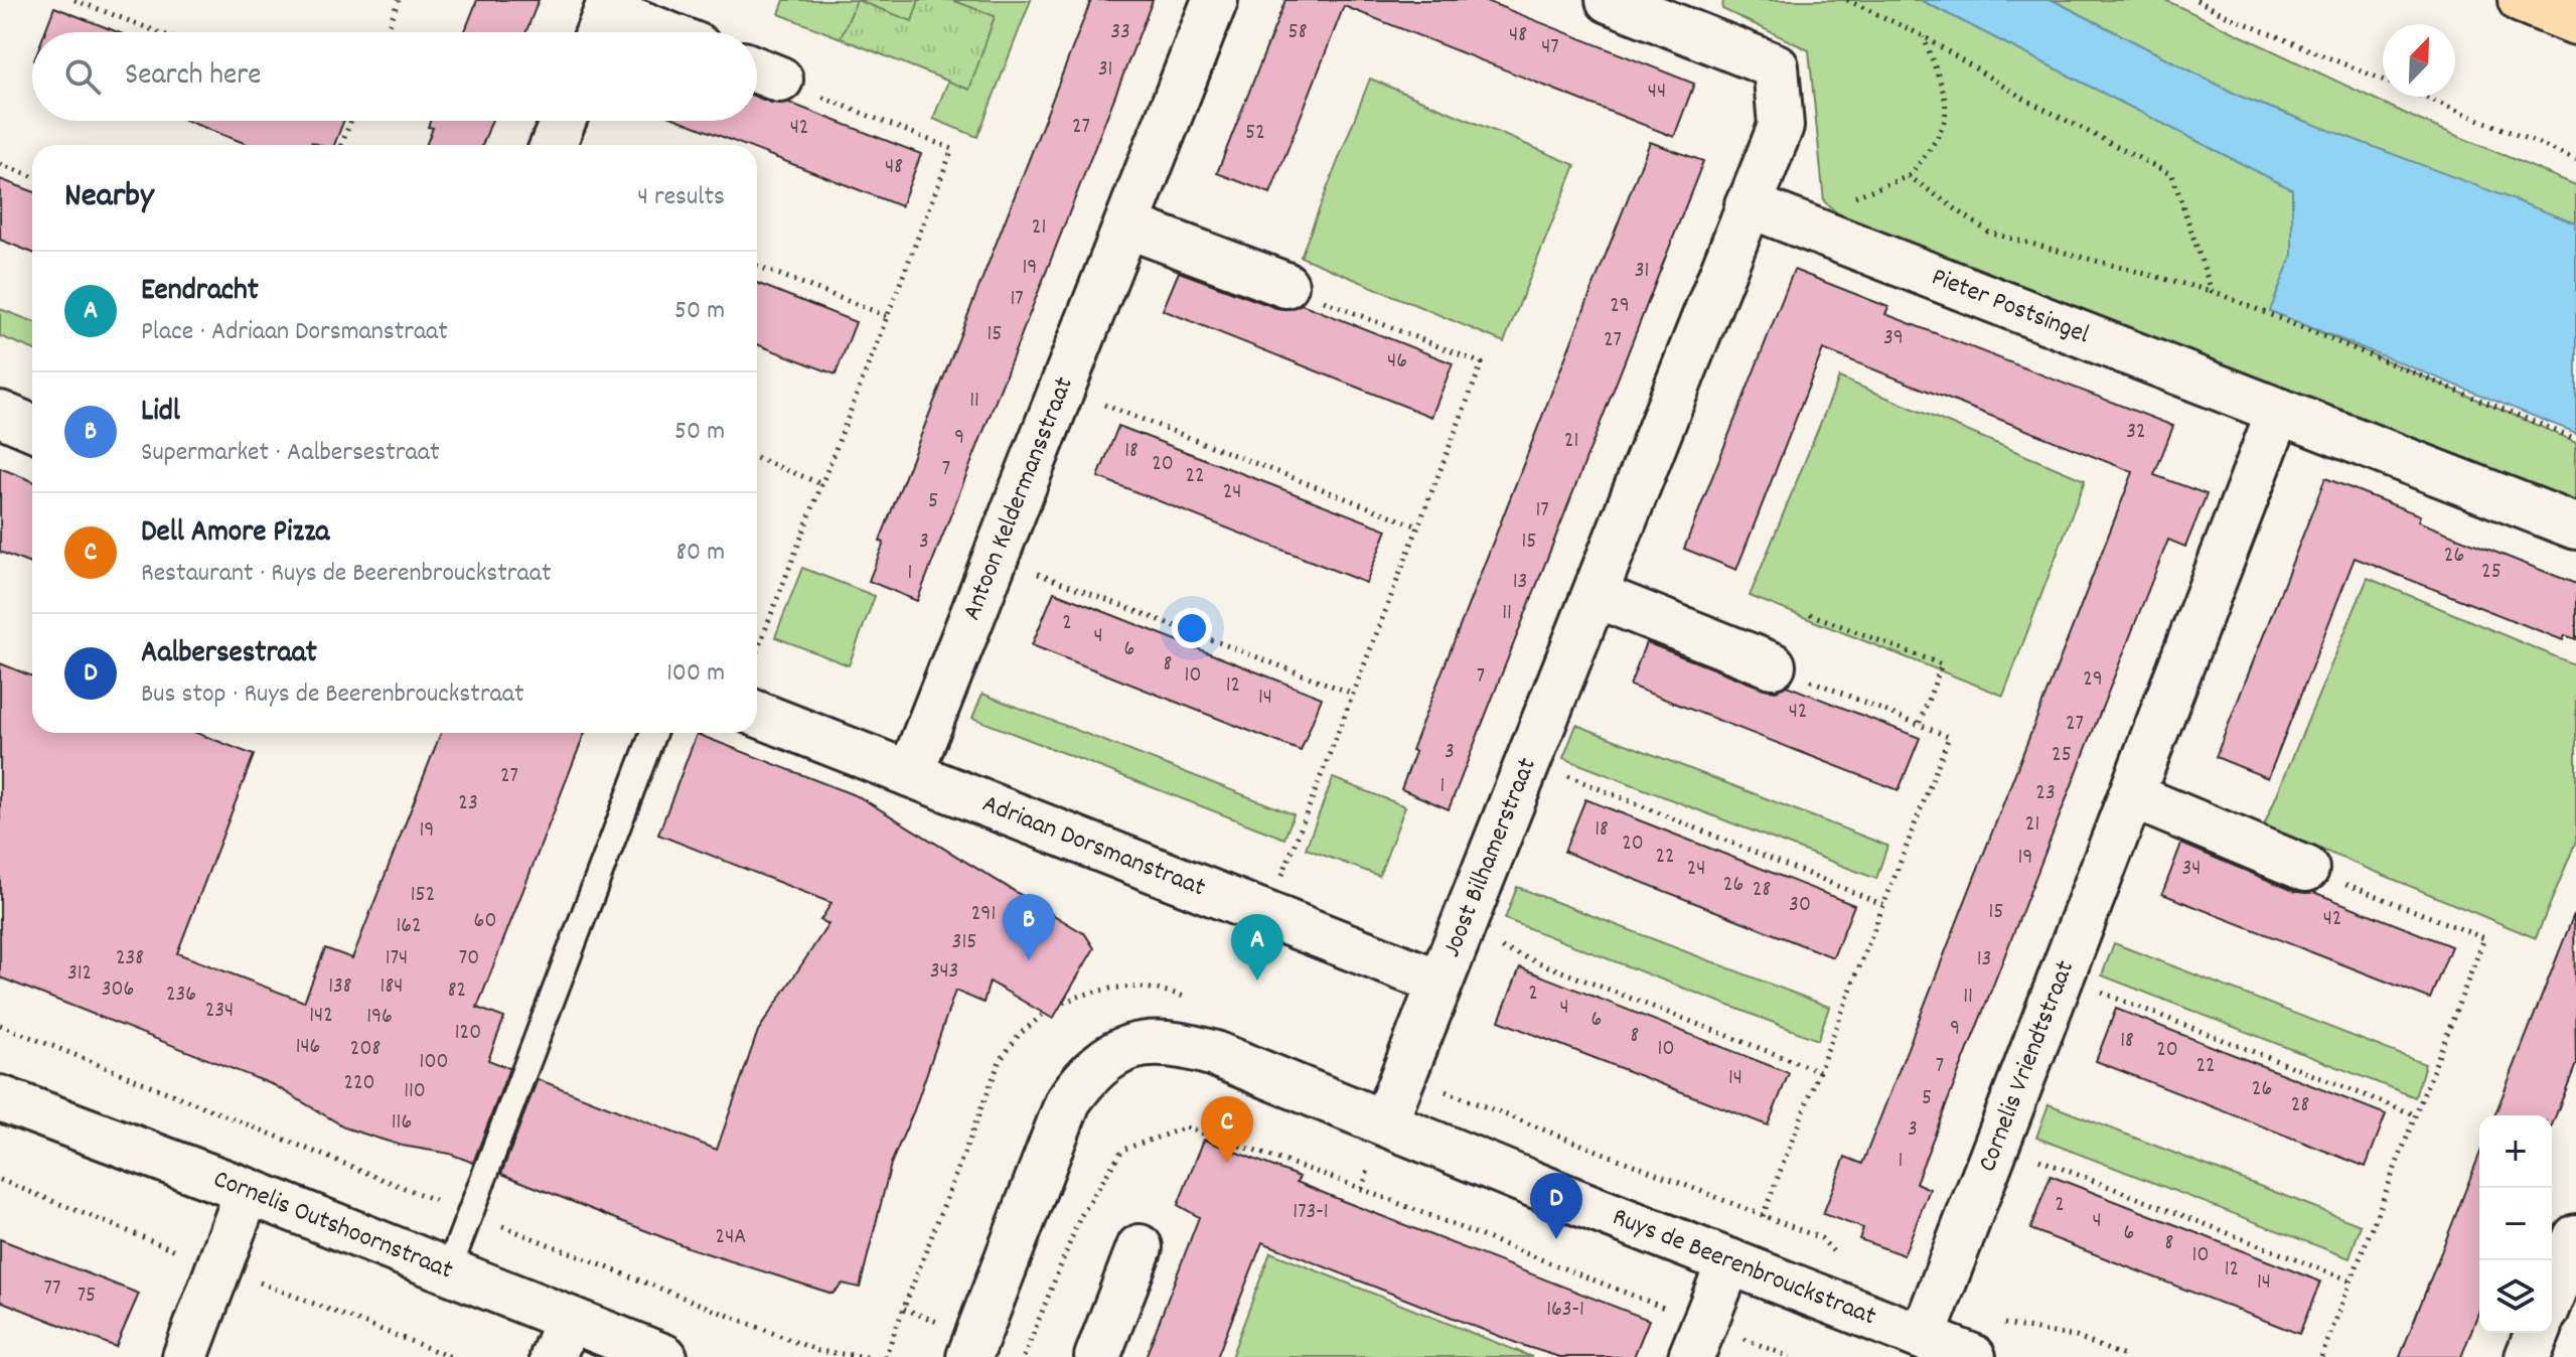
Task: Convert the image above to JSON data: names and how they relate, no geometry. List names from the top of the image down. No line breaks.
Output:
{"streets":{"street":["Pieter Postsingel","Antoon Keldermansstraat","Adriaan Dorsmanstraat","Joost Bilhamerstraat","Cornelis Vriendtstraat","Cornelis Outshoornstraat","Ruys de Beerenbrouckstraat"]},"crossings":[["Pieter Postsingel","Joost Bilhamerstraat"],["Pieter Postsingel","Cornelis Vriendtstraat"],["Antoon Keldermansstraat","Adriaan Dorsmanstraat"],["Adriaan Dorsmanstraat","Joost Bilhamerstraat"],["Joost Bilhamerstraat","Ruys de Beerenbrouckstraat"],["Cornelis Vriendtstraat","Ruys de Beerenbrouckstraat"]],"house_numbers":["33","58","48","47","31","44","27","42","52","48","21","19","31","17","29","15","39","27","46","11","32","9","21","18","20","7","22","24","5","17","3","15","26","25","1","13","11","2","4","6","8","10","7","29","12","14","42","27","3","25","27","1","23","23","21","18","19","20","22","19","24","34","26","28","152","30","15","291","42","60","162","315","238","174","70","13","343","312","138","184","306","82","2","236","11","4","234","142","196","6","9","120","8","18","146","208","10","20","100","7","22","14","220","26","110","5","28","116","3","1","2","173-1","4","6","24A","8","10","12","14","77","75","163-1"],"north":"top right","page":{"search":"Search here","heading":["Nearby","4 results"],"list":[{"mark":"A","name":"Eendracht","note":"Place · Adriaan Dorsmanstraat","value":"50 m"},{"mark":"B","name":"Lidl","note":"Supermarket · Aalbersestraat","value":"50 m"},{"mark":"C","name":"Dell Amore Pizza","note":"Restaurant · Ruys de Beerenbrouckstraat","value":"80 m"},{"mark":"D","name":"Aalbersestraat","note":"Bus stop · Ruys de Beerenbrouckstraat","value":"100 m"}],"pins":["B","A","C","D"],"map_buttons":["+","−"]}}
